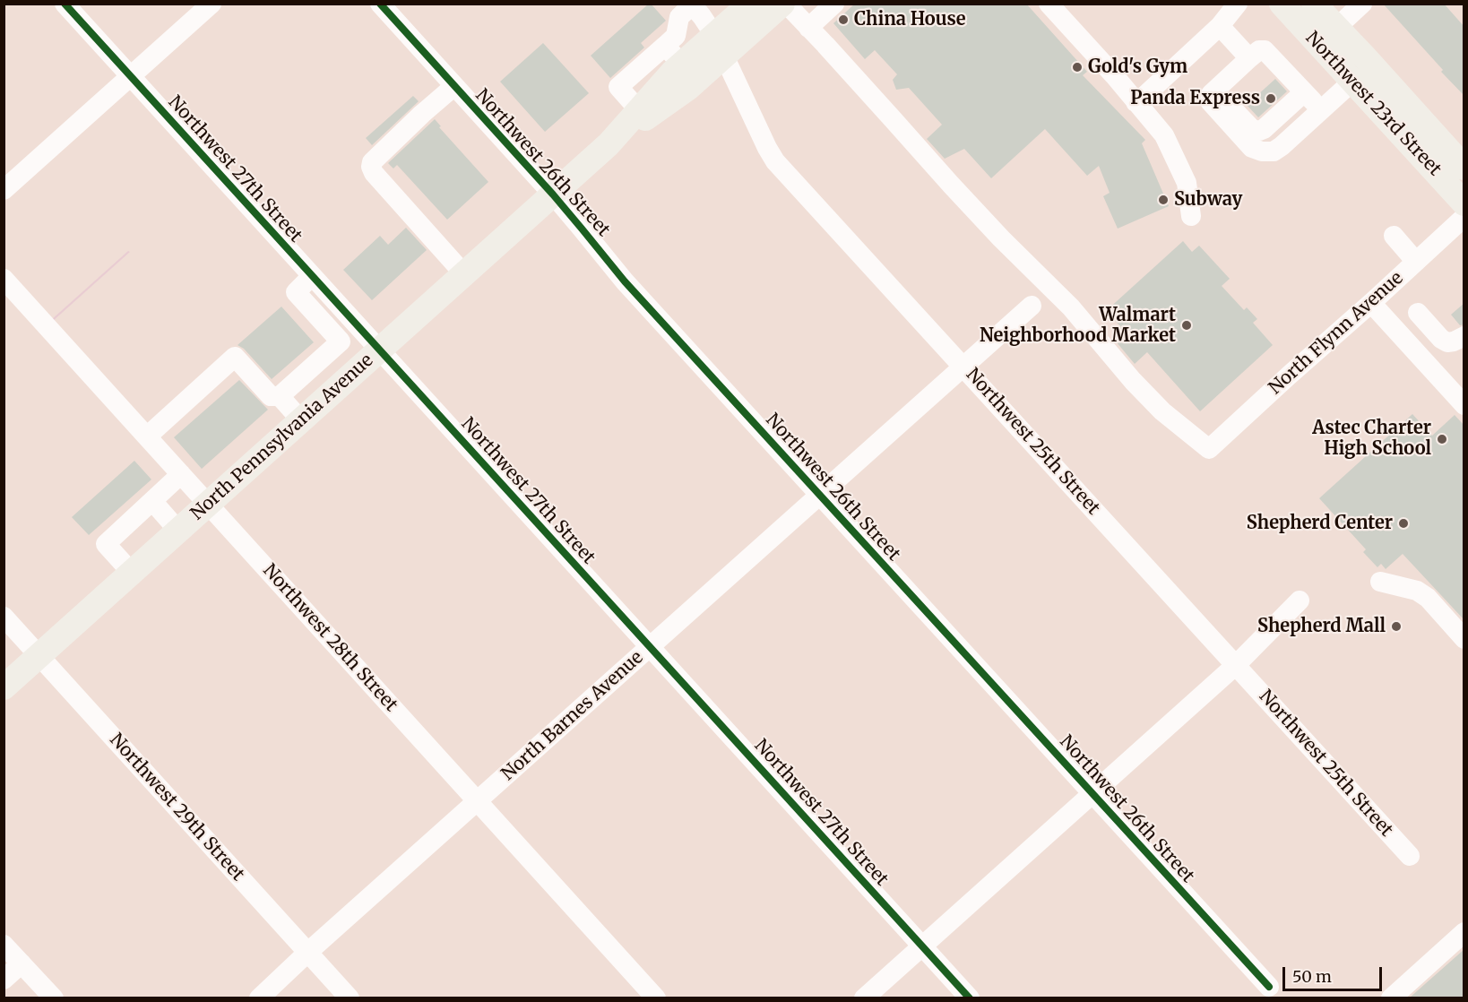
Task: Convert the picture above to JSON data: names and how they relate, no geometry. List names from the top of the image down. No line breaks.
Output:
{"streets":{"main road":["Northwest 23rd Street","North Pennsylvania Avenue"],"street":["Northwest 26th Street","Northwest 27th Street","North Flynn Avenue","Northwest 25th Street","Northwest 28th Street","North Barnes Avenue","Northwest 29th Street"]},"crossings":[["Northwest 26th Street","North Pennsylvania Avenue"],["Northwest 26th Street","North Barnes Avenue"],["Northwest 27th Street","North Pennsylvania Avenue"],["Northwest 27th Street","North Barnes Avenue"],["North Pennsylvania Avenue","Northwest 25th Street"],["North Pennsylvania Avenue","Northwest 28th Street"],["North Pennsylvania Avenue","Northwest 29th Street"],["Northwest 25th Street","North Barnes Avenue"],["Northwest 28th Street","North Barnes Avenue"],["North Barnes Avenue","Northwest 29th Street"]],"places":["China House","Gold's Gym","Panda Express","Subway","Walmart Neighborhood Market","Astec Charter High School","Shepherd Center","Shepherd Mall"],"scale_bar":"50 m"}
